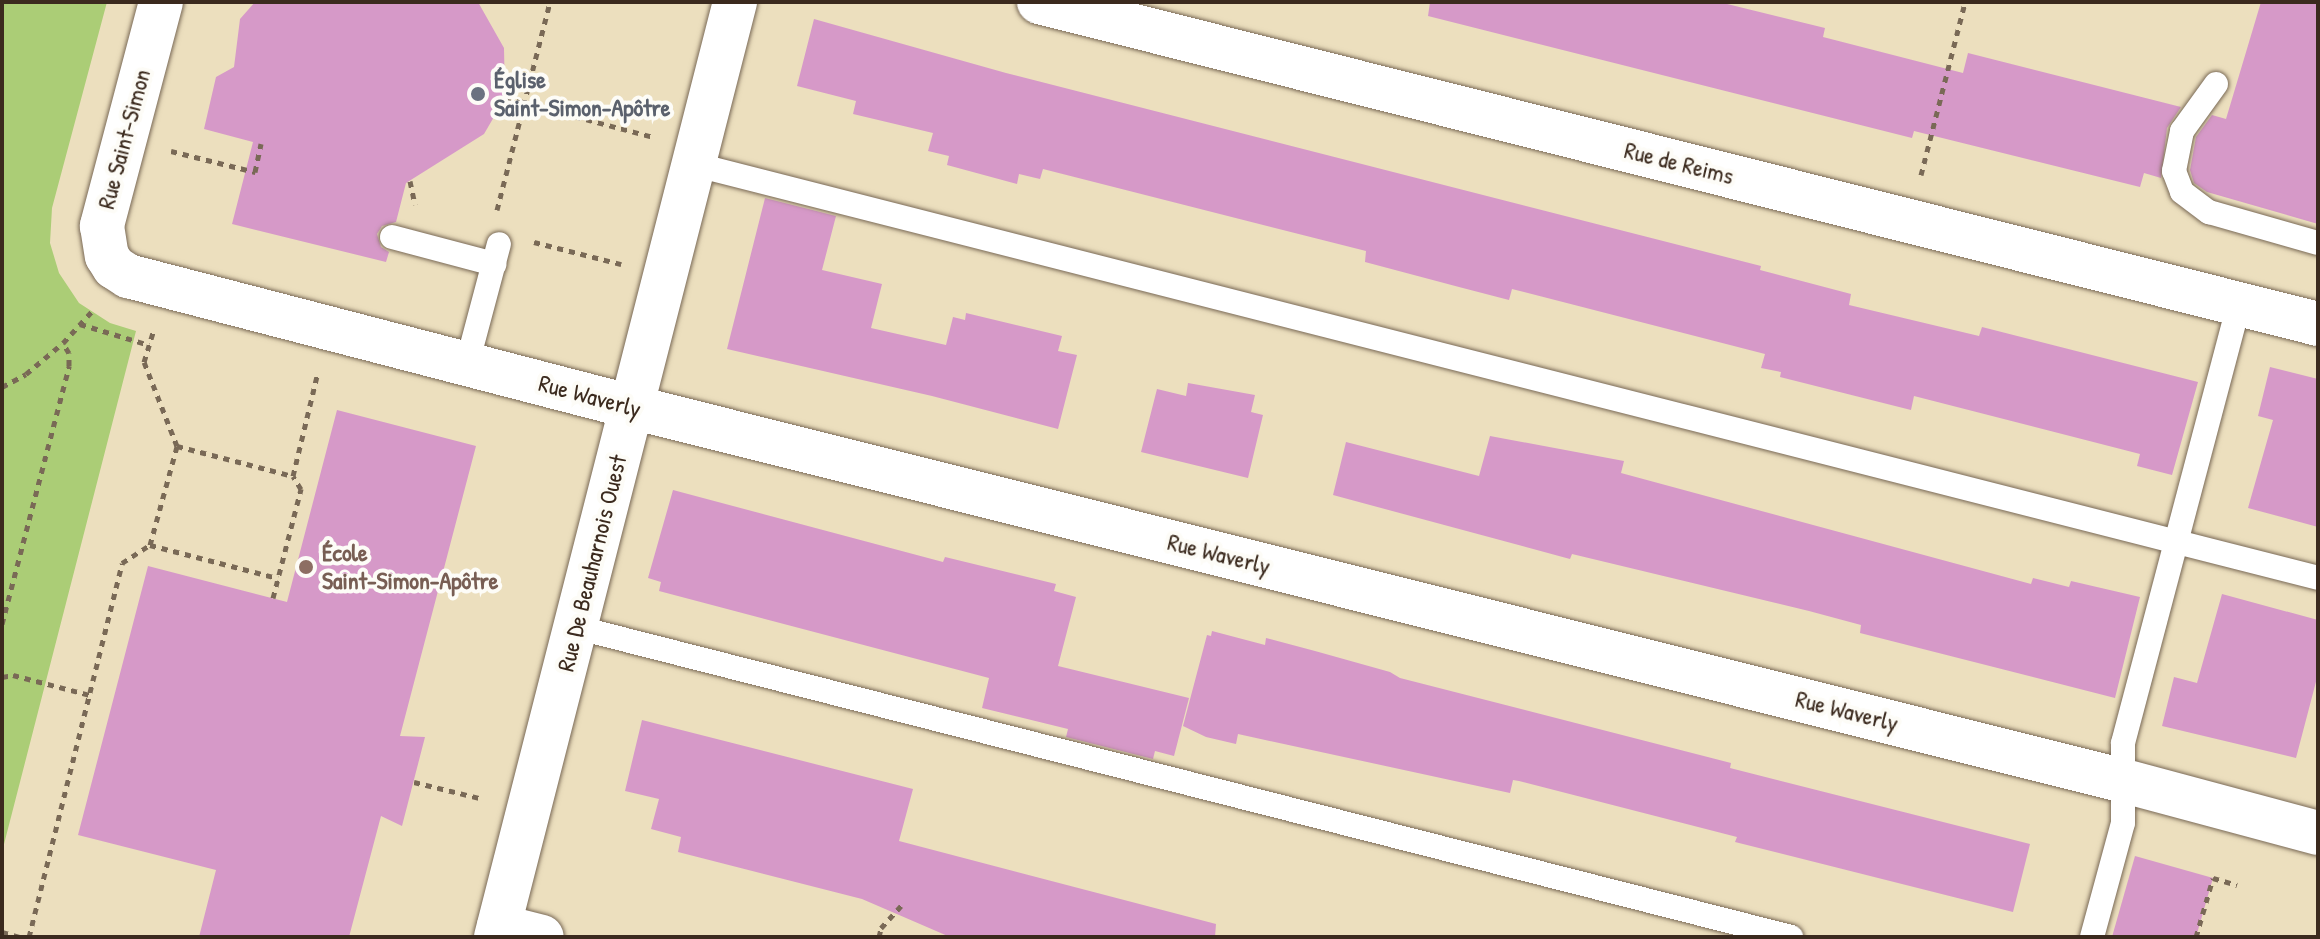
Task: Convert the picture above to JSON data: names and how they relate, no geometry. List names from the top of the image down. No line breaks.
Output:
{"streets":{"street":["Rue Saint-Simon","Rue de Reims","Rue Waverly","Rue De Beauharnois Ouest"]},"crossings":[["Rue Saint-Simon","Rue Waverly"],["Rue Waverly","Rue De Beauharnois Ouest"]],"places":["Église Saint-Simon-Apôtre","École Saint-Simon-Apôtre"]}
